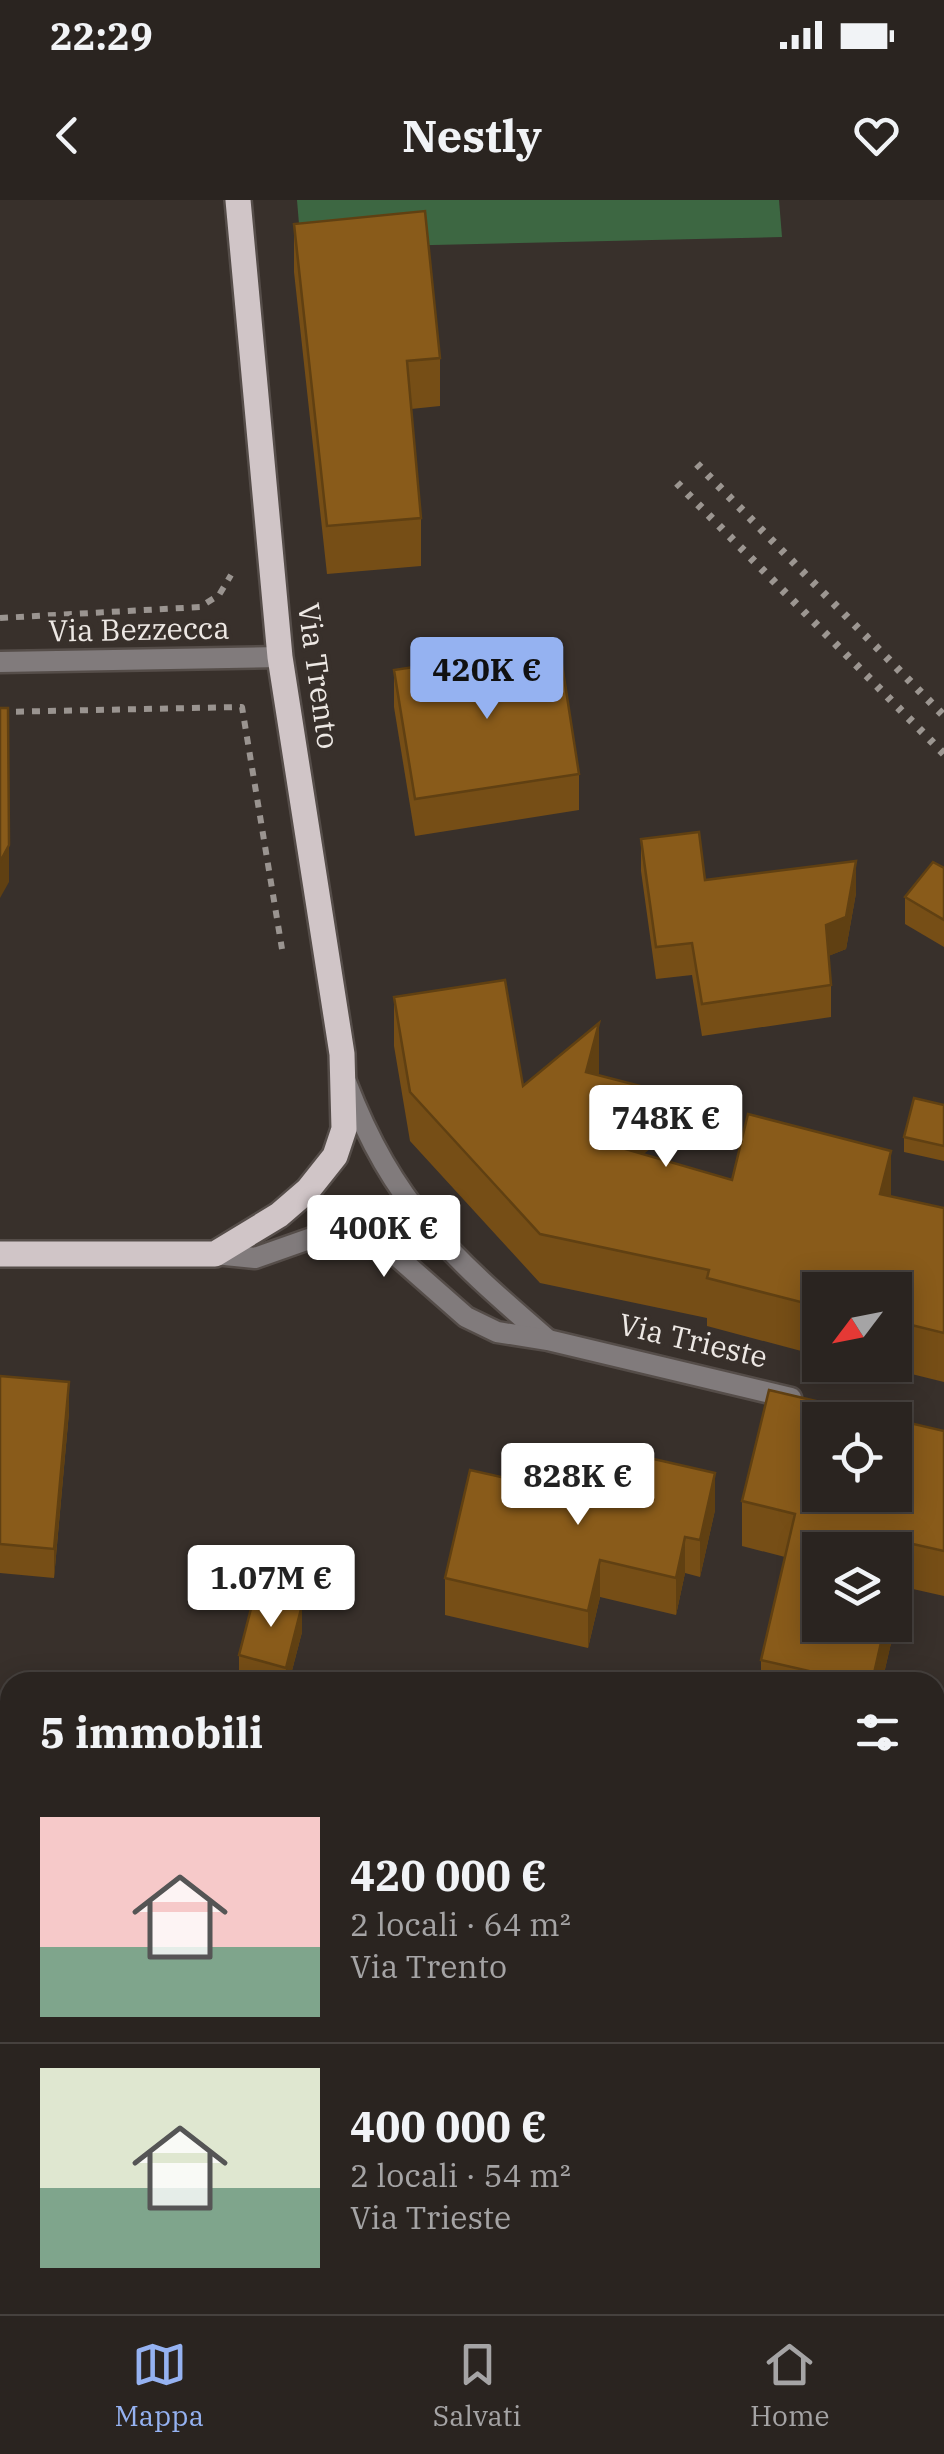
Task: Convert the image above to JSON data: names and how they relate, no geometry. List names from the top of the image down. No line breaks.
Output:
{"streets":{"main road":["Via Trento","Via Trieste"],"street":["Via Bezzecca"]},"crossings":[["Via Bezzecca","Via Trento"],["Via Trento","Via Trieste"]],"north":"bottom left","page":{"status":"22:29","header":"Nestly","price":["420K €","748K €","400K €","828K €","1.07M €"],"heading":"5 immobili","list":[{"name":"420 000 €","note":"2 locali · 64 m² · Via Trento"},{"name":"400 000 €","note":"2 locali · 54 m² · Via Trieste"}],"tabs":["Mappa","Salvati","Home"]}}
